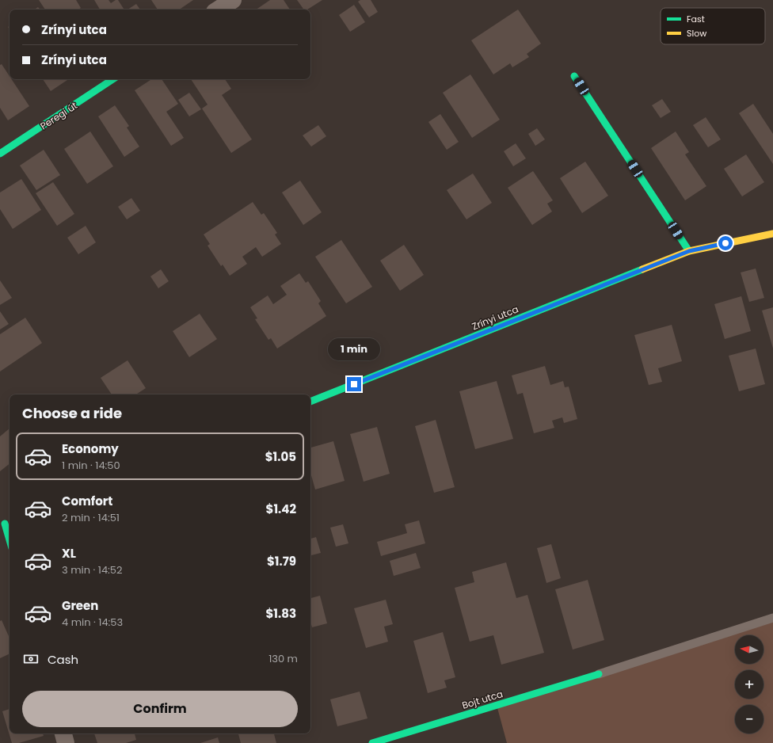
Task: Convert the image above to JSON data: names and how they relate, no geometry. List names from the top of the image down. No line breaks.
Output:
{"streets":{"street":["Peregi út","Zrínyi utca","Bojt utca"]},"legend":["Fast","Slow"],"north":"left","page":{"banner":["Zrínyi utca","Zrínyi utca"],"bubble":"1 min","heading":"Choose a ride","list":[{"name":"Economy","note":"1 min · 14:50","value":"$1.05"},{"name":"Comfort","note":"2 min · 14:51","value":"$1.42"},{"name":"XL","note":"3 min · 14:52","value":"$1.79"},{"name":"Green","note":"4 min · 14:53","value":"$1.83"}],"map_buttons":["+","−"],"pay":["Cash","130 m"],"buttons":"Confirm"}}
